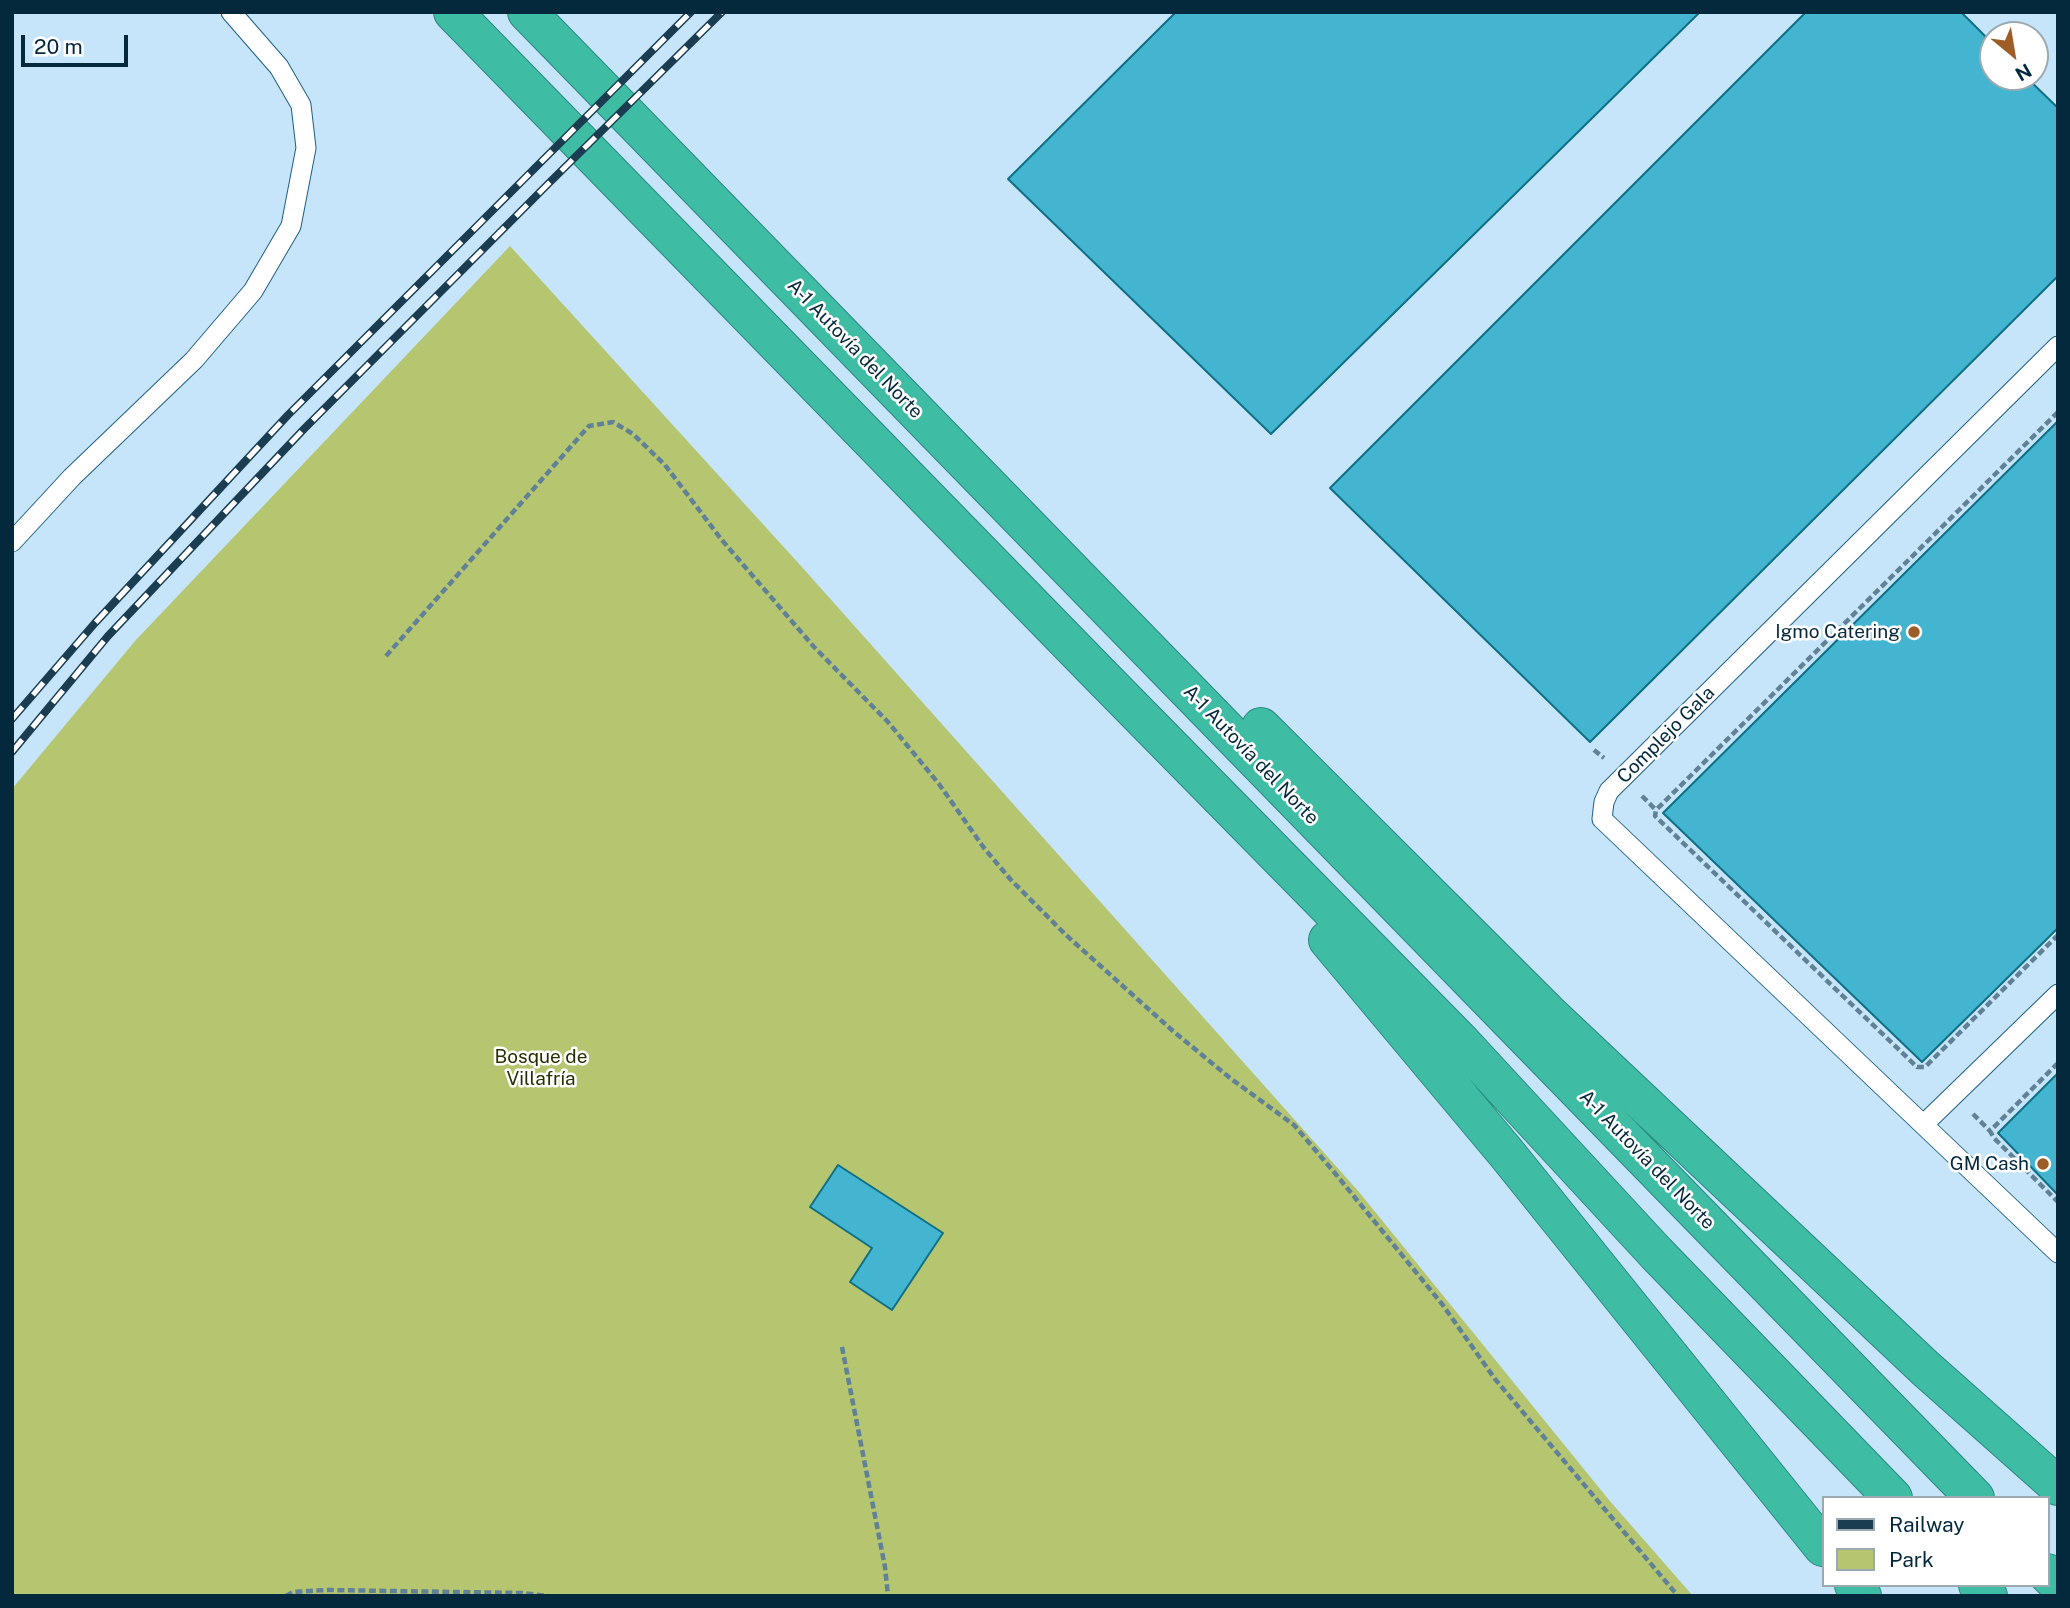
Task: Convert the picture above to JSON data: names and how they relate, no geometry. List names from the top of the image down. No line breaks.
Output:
{"streets":{"highway":["A-1 Autovía del Norte"],"lane":["Complejo Gala"]},"parks":["Bosque de Villafría"],"places":["Igmo Catering","GM Cash"],"legend":["Railway","Park"],"scale_bar":"20 m","north":"bottom right"}
